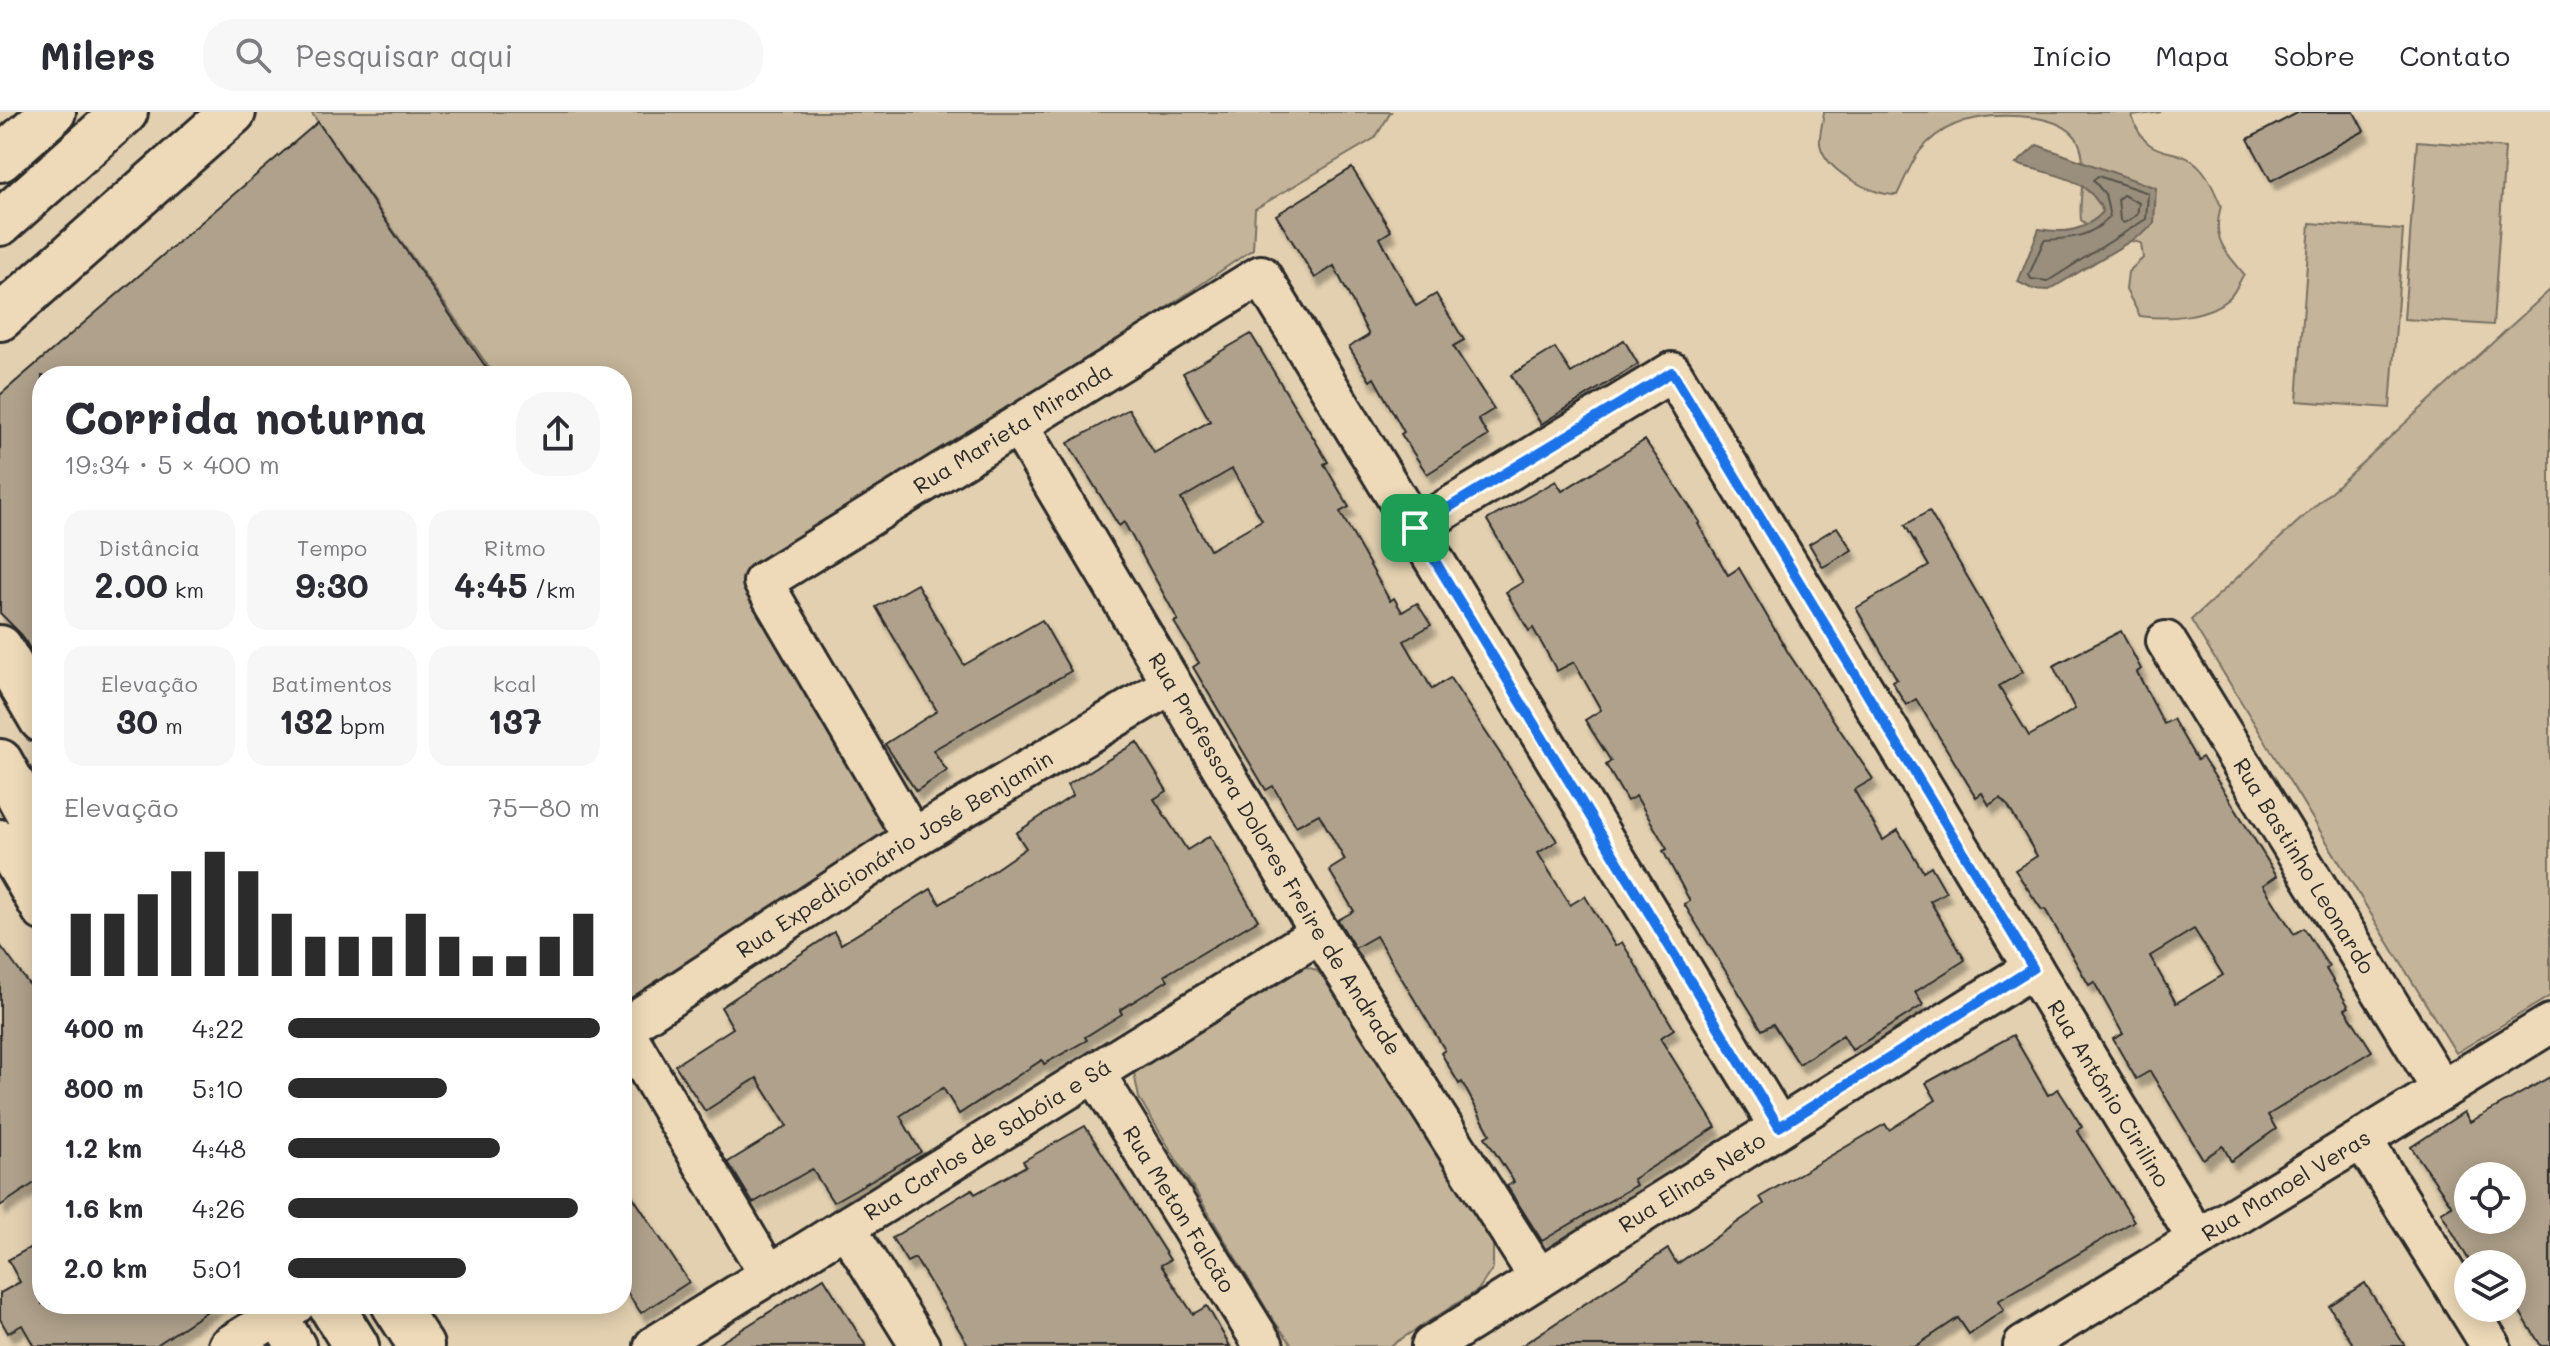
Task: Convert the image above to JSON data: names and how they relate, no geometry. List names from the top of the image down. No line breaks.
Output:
{"streets":{"street":["Rua Marieta Miranda","Rua Expedicionário José Benjamin","Rua Professora Dolores Freire de Andrade","Rua Bastinho Leonardo","Rua Antônio Cirilino","Rua Carlos de Sabóia e Sá","Rua Elinas Neto","Rua Manoel Veras","Rua Meton Falcão"]},"crossings":[["Rua Marieta Miranda","Rua Expedicionário José Benjamin"],["Rua Marieta Miranda","Rua Professora Dolores Freire de Andrade"],["Rua Marieta Miranda","Rua Antônio Cirilino"],["Rua Expedicionário José Benjamin","Rua Professora Dolores Freire de Andrade"],["Rua Professora Dolores Freire de Andrade","Rua Carlos de Sabóia e Sá"],["Rua Professora Dolores Freire de Andrade","Rua Elinas Neto"],["Rua Bastinho Leonardo","Rua Manoel Veras"],["Rua Antônio Cirilino","Rua Elinas Neto"],["Rua Antônio Cirilino","Rua Manoel Veras"],["Rua Carlos de Sabóia e Sá","Rua Meton Falcão"]],"page":{"header":"Milers","search":"Pesquisar aqui","nav":["Início","Mapa","Sobre","Contato"],"heading":["Corrida noturna","19:34 · 5 × 400 m"],"stats":[["Distância","2.00 km"],["Tempo","9:30"],["Ritmo","4:45 /km"],["Elevação","30 m"],["Batimentos","132 bpm"],["kcal","137"]],"chart":["Elevação","75–80 m"],"list":[{"name":"400 m","note":"4:22"},{"name":"800 m","note":"5:10"},{"name":"1.2 km","note":"4:48"},{"name":"1.6 km","note":"4:26"},{"name":"2.0 km","note":"5:01"}]}}
